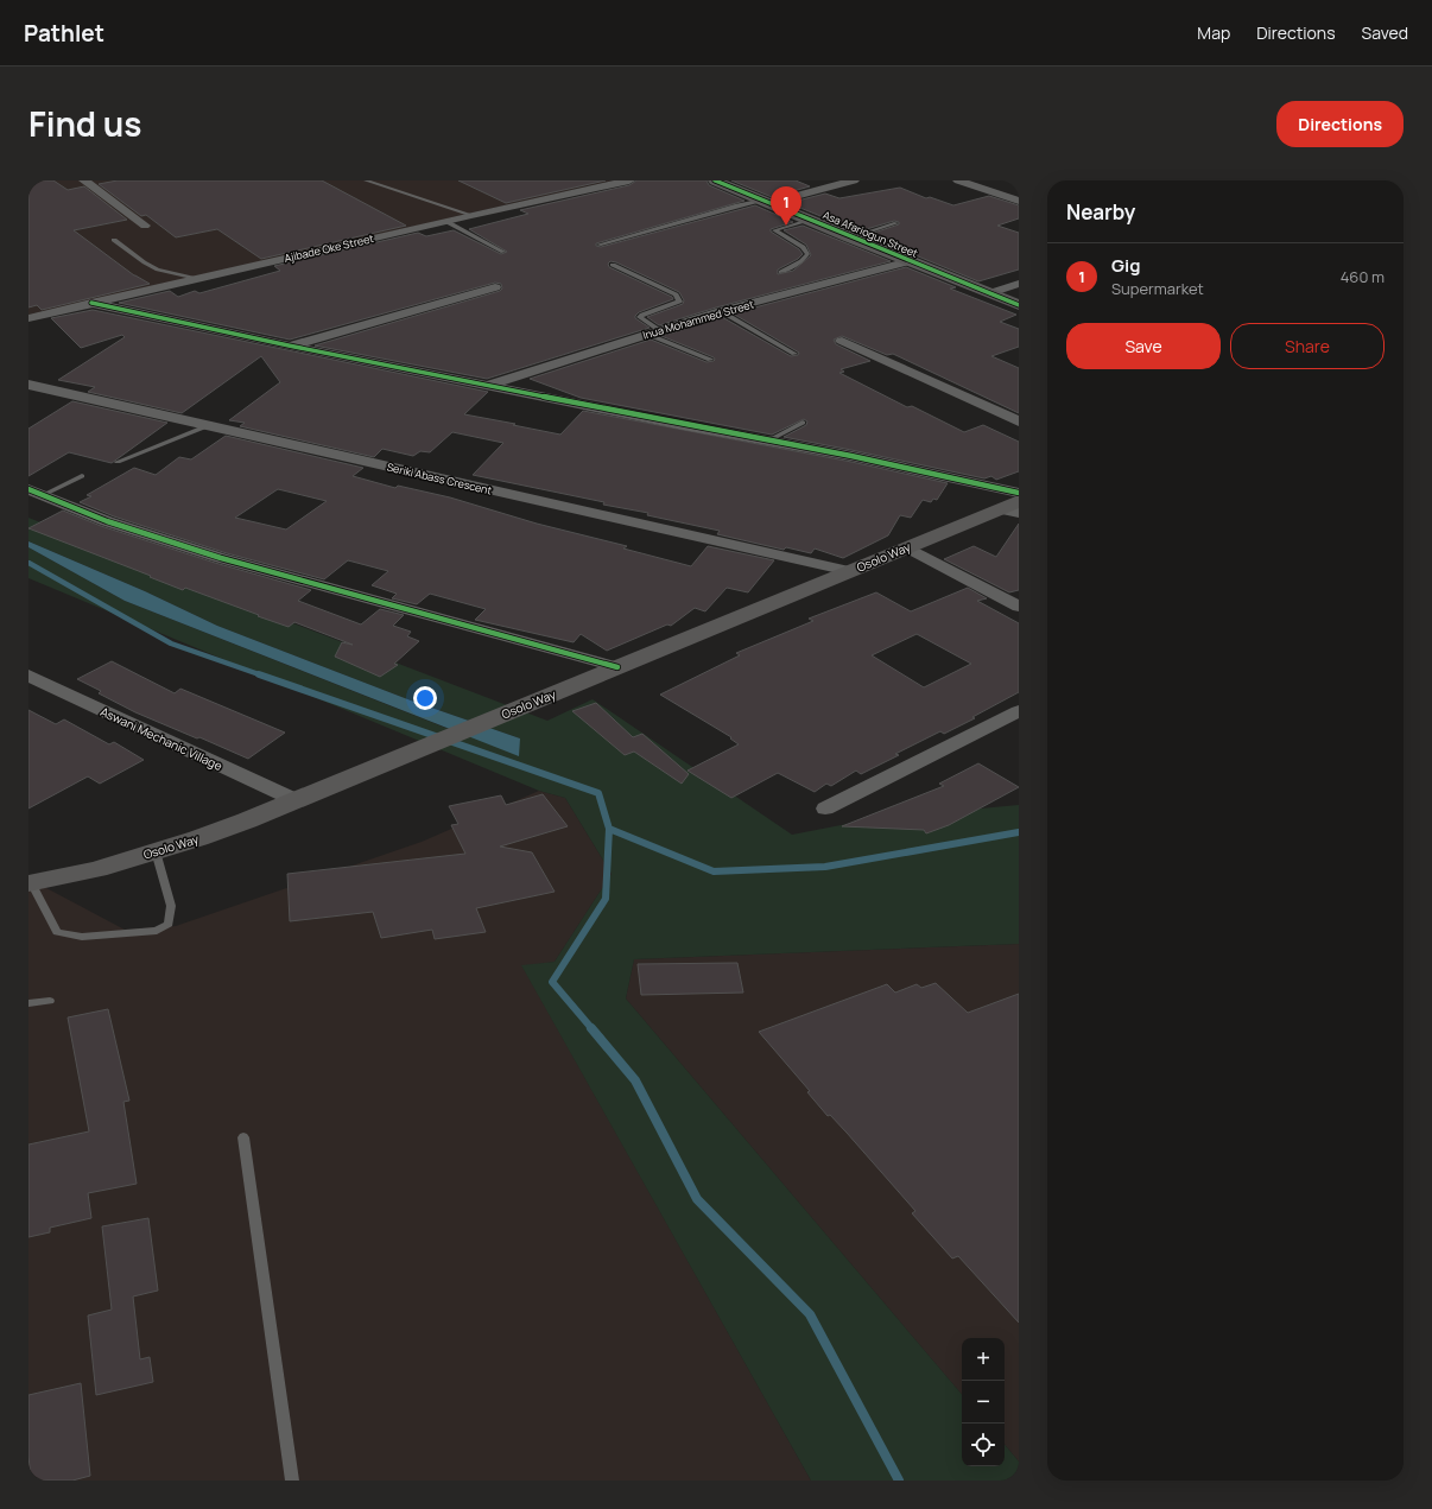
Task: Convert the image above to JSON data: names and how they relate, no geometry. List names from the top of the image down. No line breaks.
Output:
{"streets":{"main road":["Asa Afariogun Street","Osolo Way"],"street":["Ajibade Oke Street","Inua Mohammed Street","Seriki Abass Crescent","Aswani Mechanic Village"]},"crossings":[["Asa Afariogun Street","Inua Mohammed Street"],["Seriki Abass Crescent","Osolo Way"],["Osolo Way","Aswani Mechanic Village"]],"page":{"header":"Pathlet","nav":["Map","Directions","Saved"],"title":"Find us","buttons":["Directions",["Save","Share"]],"heading":"Nearby","pins":"1","list":[{"mark":"1","name":"Gig","note":"Supermarket","value":"460 m"}],"map_buttons":["+","−"]}}
